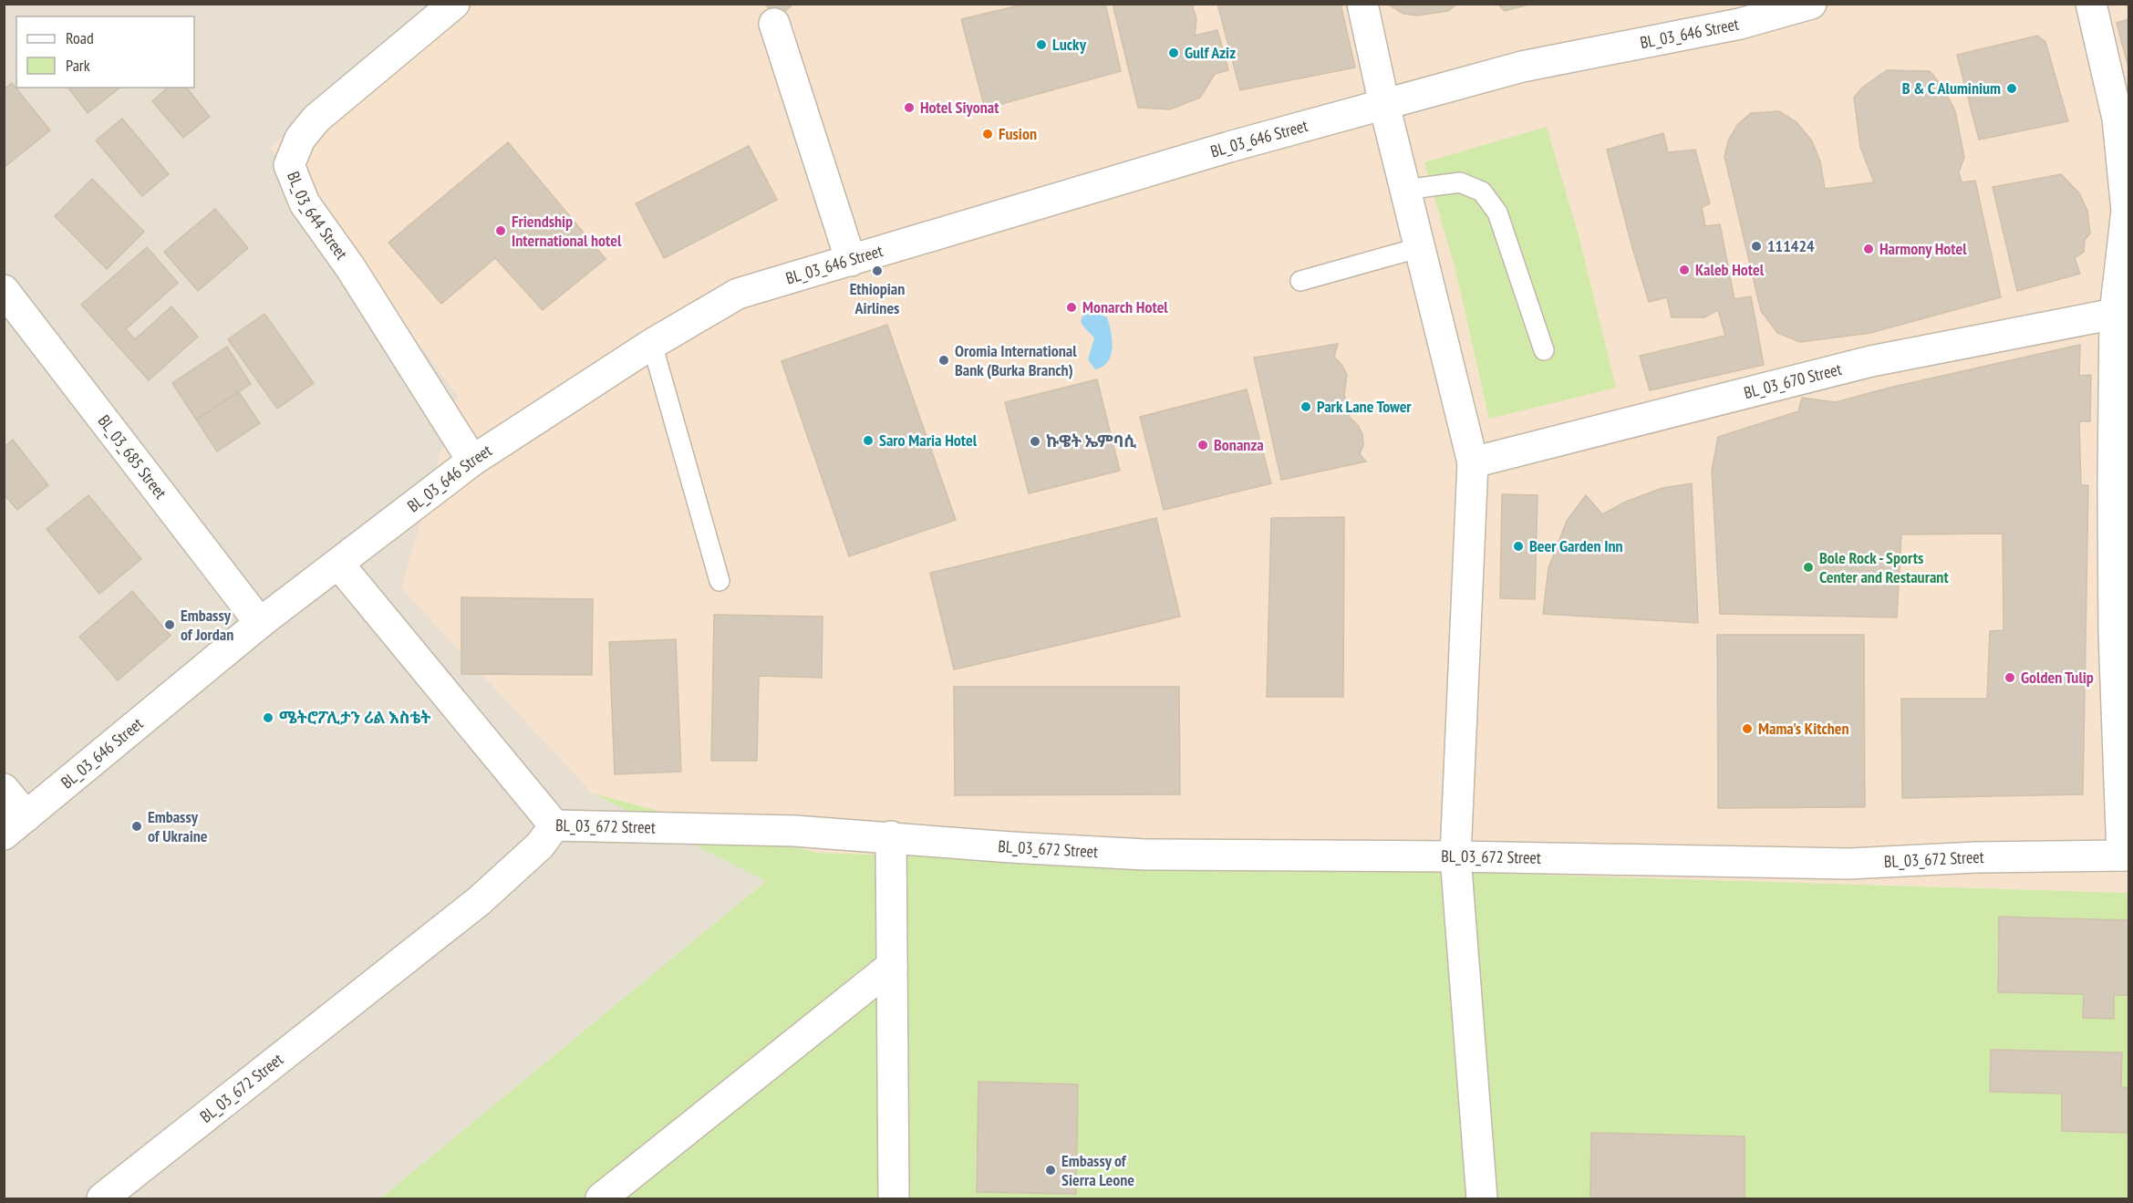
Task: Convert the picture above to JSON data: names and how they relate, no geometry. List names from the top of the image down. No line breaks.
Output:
{"streets":{"street":["BL_03_646 Street","BL_03_644 Street","BL_03_670 Street","BL_03_685 Street","BL_03_672 Street"]},"crossings":[["BL_03_646 Street","BL_03_644 Street"],["BL_03_646 Street","BL_03_685 Street"]],"places":["Lucky","Gulf Aziz","B & C Aluminium","Hotel Siyonat","Fusion","Friendship International hotel","111424","Harmony Hotel","Kaleb Hotel","Ethiopian Airlines","Monarch Hotel","Oromia International Bank (Burka Branch)","Park Lane Tower","Saro Maria Hotel","ኩዌት ኤምባሲ","Bonanza","Beer Garden Inn","Bole Rock - Sports Center and Restaurant","Embassy of Jordan","Golden Tulip","ሜትሮፖሊታን ሪል እስቴት","Mama's Kitchen","Embassy of Ukraine","Embassy of Sierra Leone"],"legend":["Road","Park"]}
